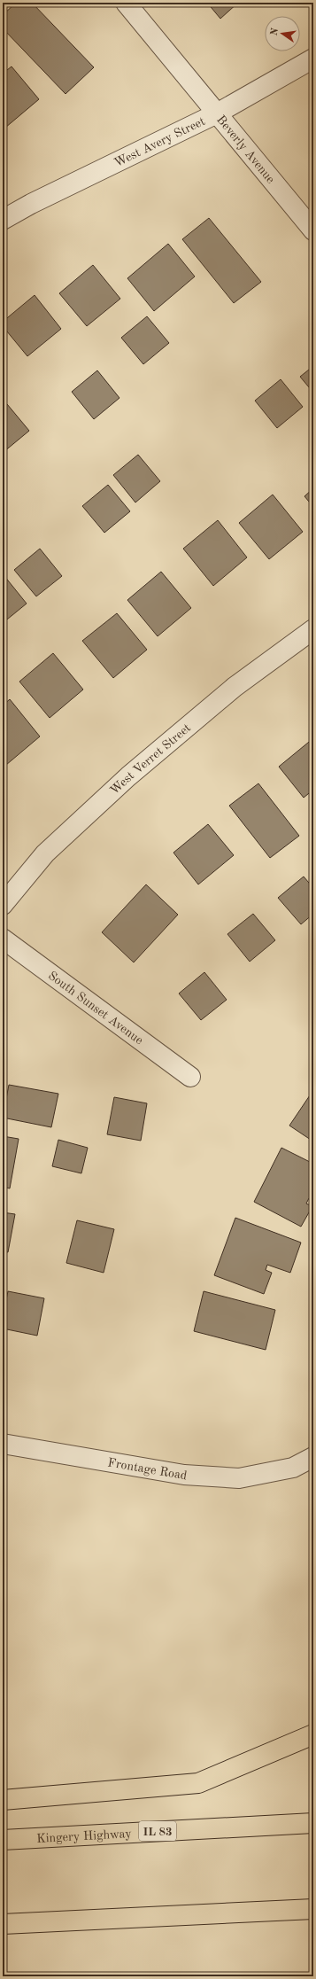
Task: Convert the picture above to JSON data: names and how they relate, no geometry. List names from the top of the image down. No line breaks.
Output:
{"streets":{"highway":["IL 83","Kingery Highway"],"street":["West Avery Street","Beverly Avenue","West Verret Street","South Sunset Avenue","Frontage Road"]},"crossings":[["West Avery Street","Beverly Avenue"]],"north":"left"}
